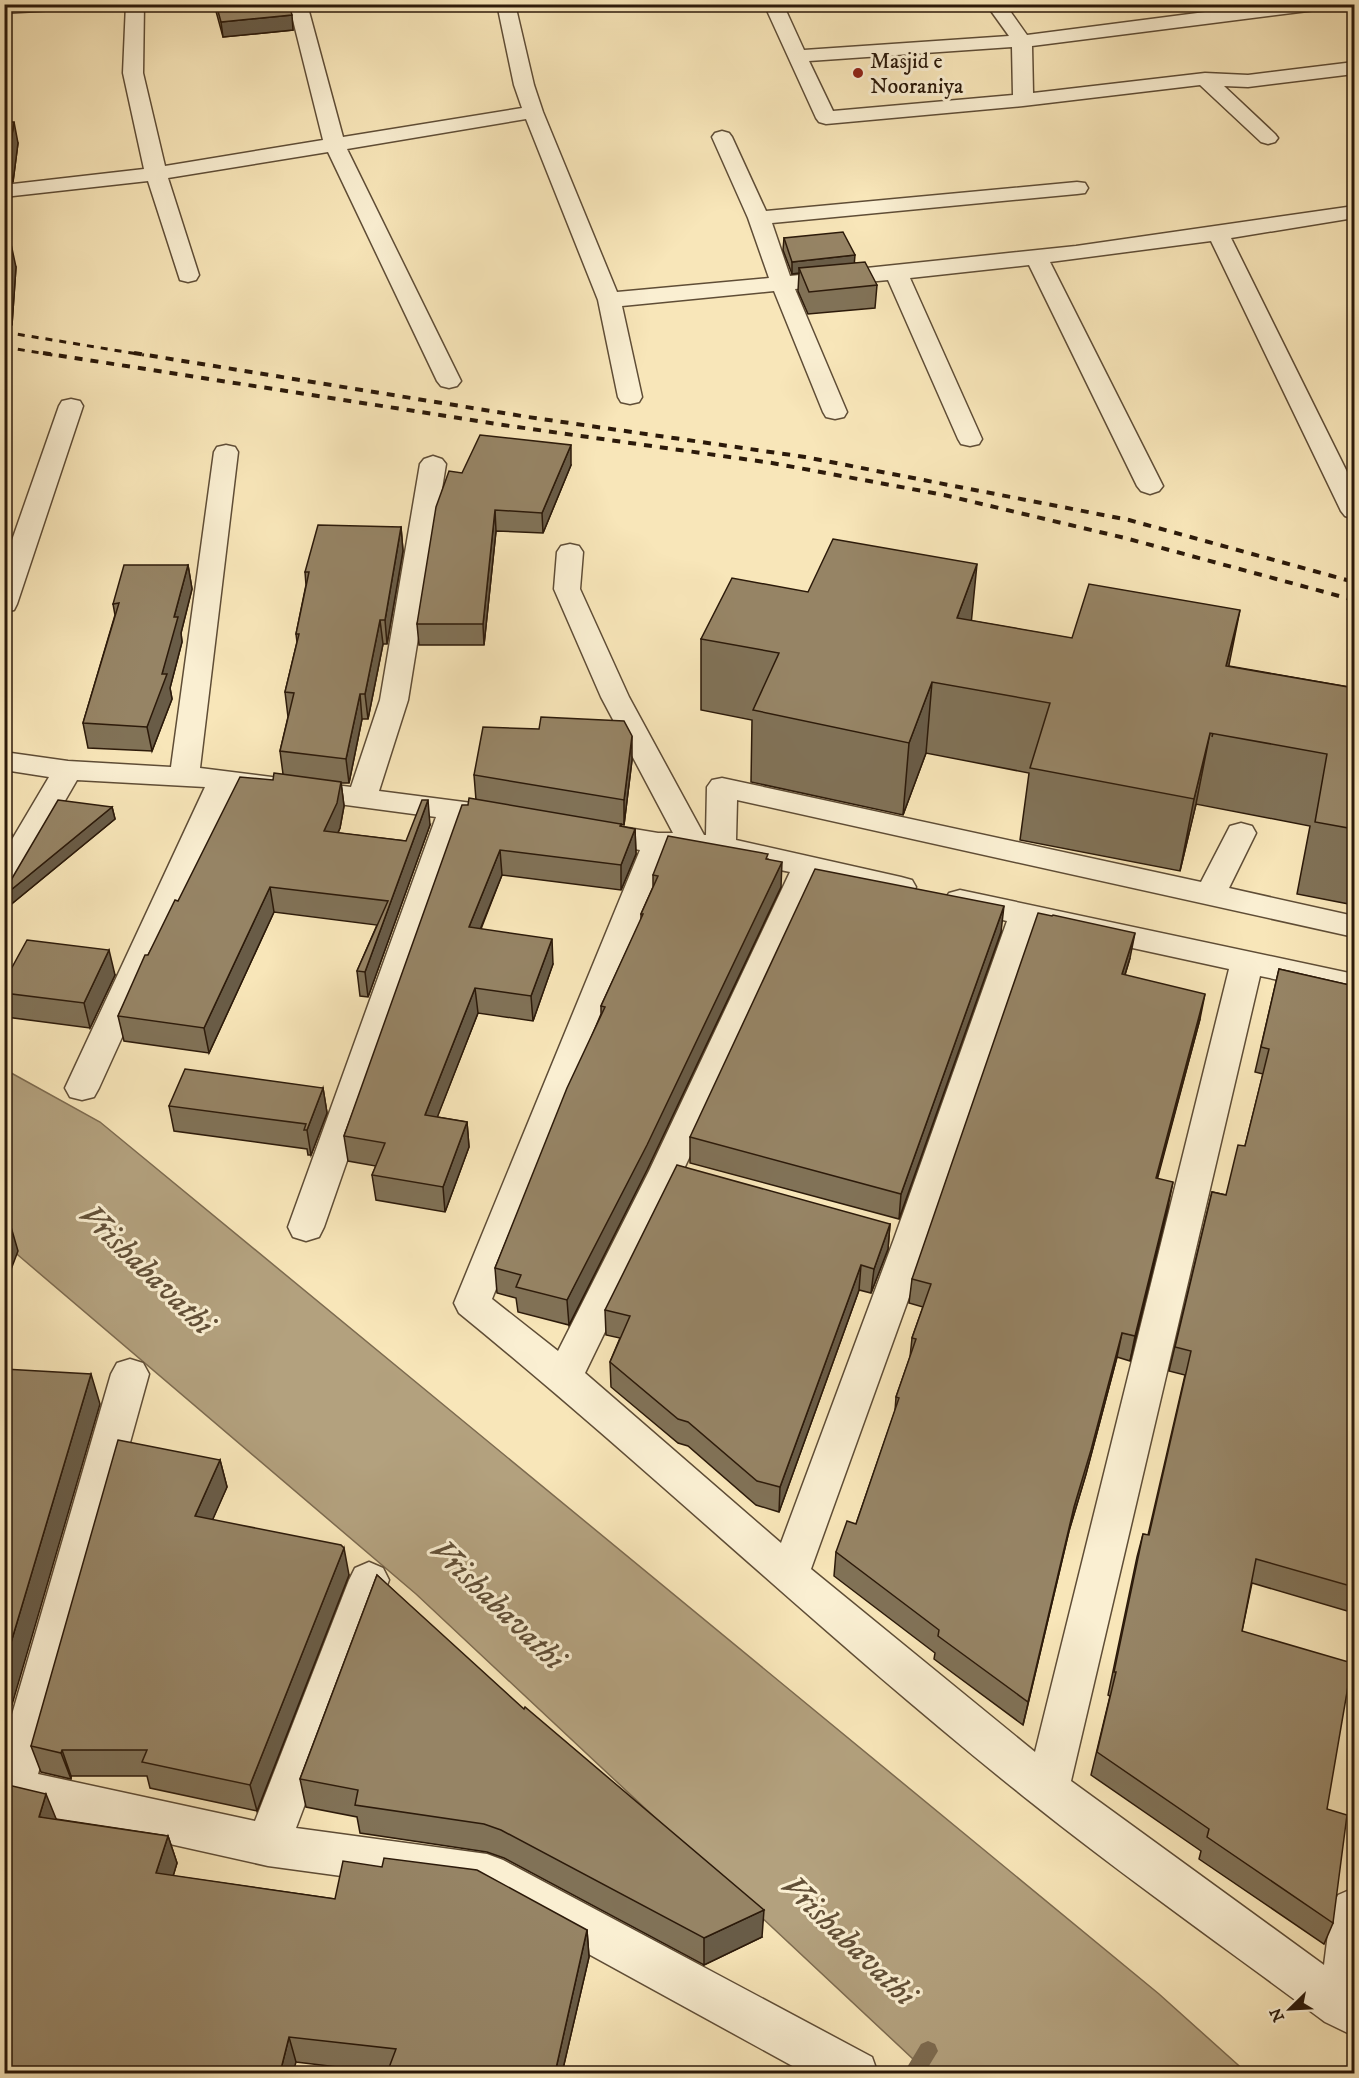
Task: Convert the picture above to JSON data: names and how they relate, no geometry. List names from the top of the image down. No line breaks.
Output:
{"water":["Vrishabavathi"],"places":["Masjid e Nooraniya"],"north":"bottom left"}
